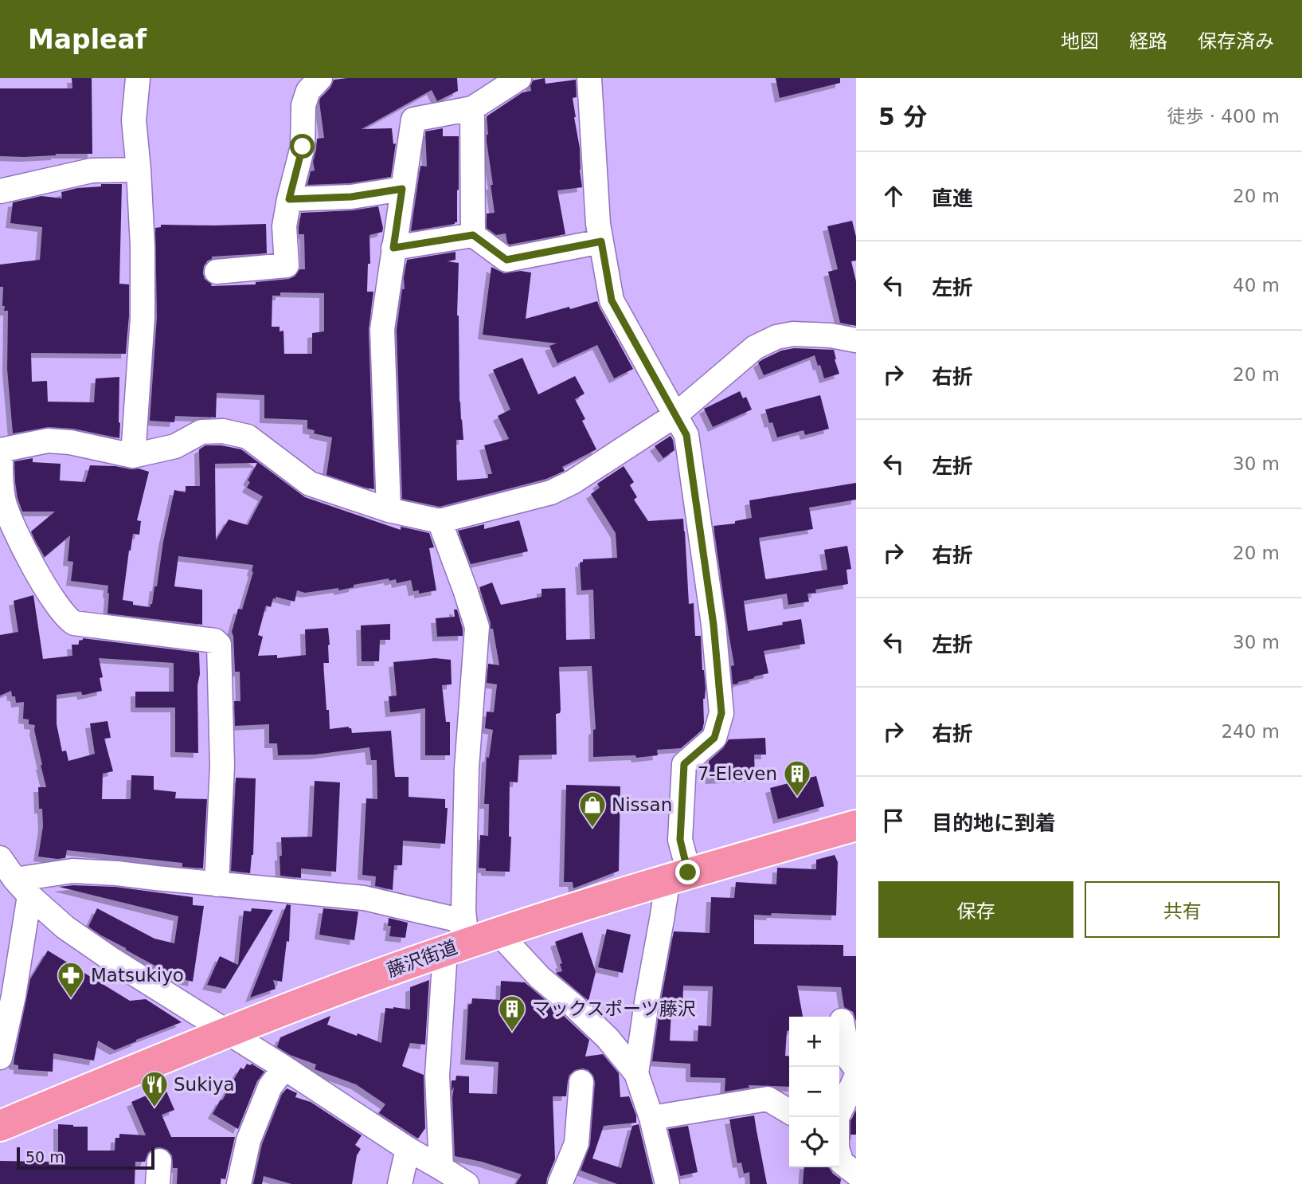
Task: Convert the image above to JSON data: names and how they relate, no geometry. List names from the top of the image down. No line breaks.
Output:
{"streets":{"highway":["藤沢街道"]},"places":{"building":["7-Eleven","マックスポーツ藤沢"],"shop":["Nissan"],"pharmacy":["Matsukiyo"],"restaurant":["Sukiya"]},"scale_bar":"50 m","page":{"header":"Mapleaf","nav":["地図","経路","保存済み"],"heading":["5 分","徒歩 · 400 m"],"list":[["直進","20 m"],["左折","40 m"],["右折","20 m"],["左折","30 m"],["右折","20 m"],["左折","30 m"],["右折","240 m"],"目的地に到着"],"buttons":["保存","共有"],"map_buttons":["+","−"],"scale":"50 m"}}
